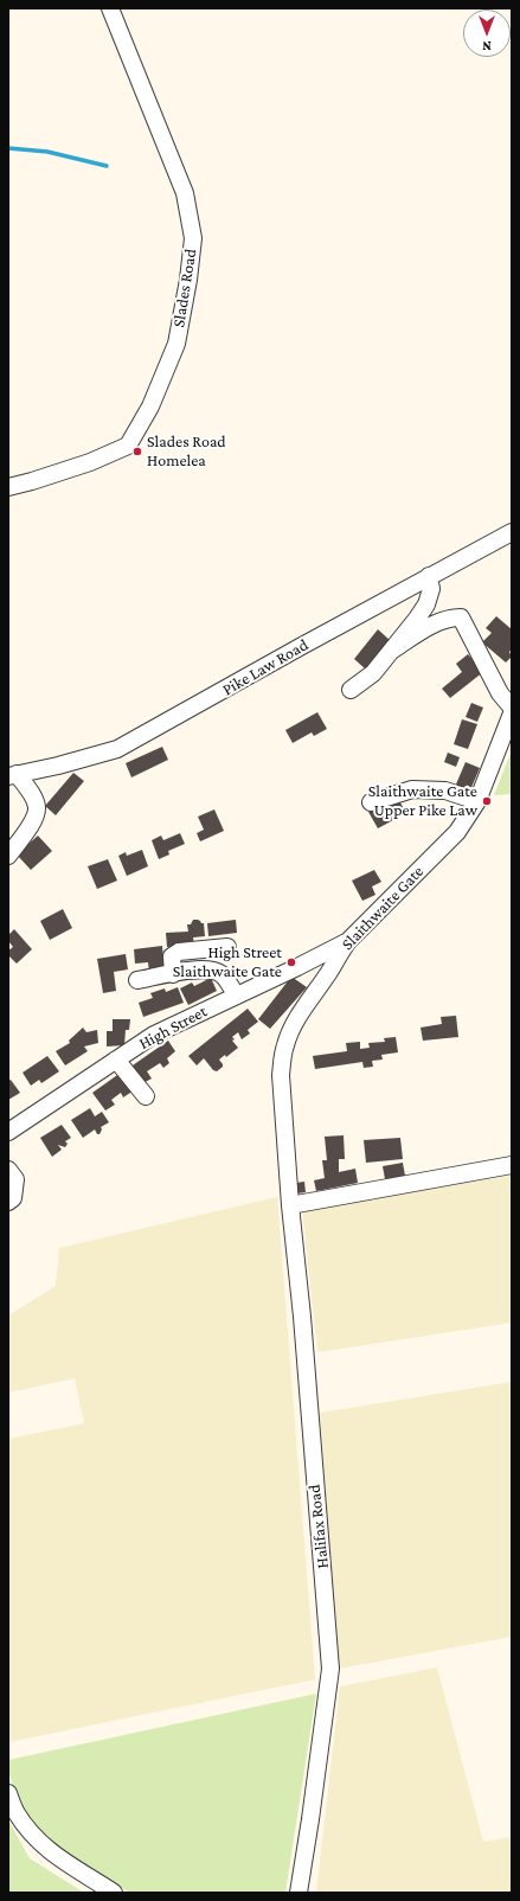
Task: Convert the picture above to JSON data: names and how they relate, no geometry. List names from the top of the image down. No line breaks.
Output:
{"streets":{"street":["Slades Road","Pike Law Road","Slaithwaite Gate","High Street","Halifax Road"]},"crossings":[["Slaithwaite Gate","High Street"],["Slaithwaite Gate","Halifax Road"]],"places":["Slades Road Homelea","Slaithwaite Gate Upper Pike Law","High Street Slaithwaite Gate"],"north":"bottom"}
